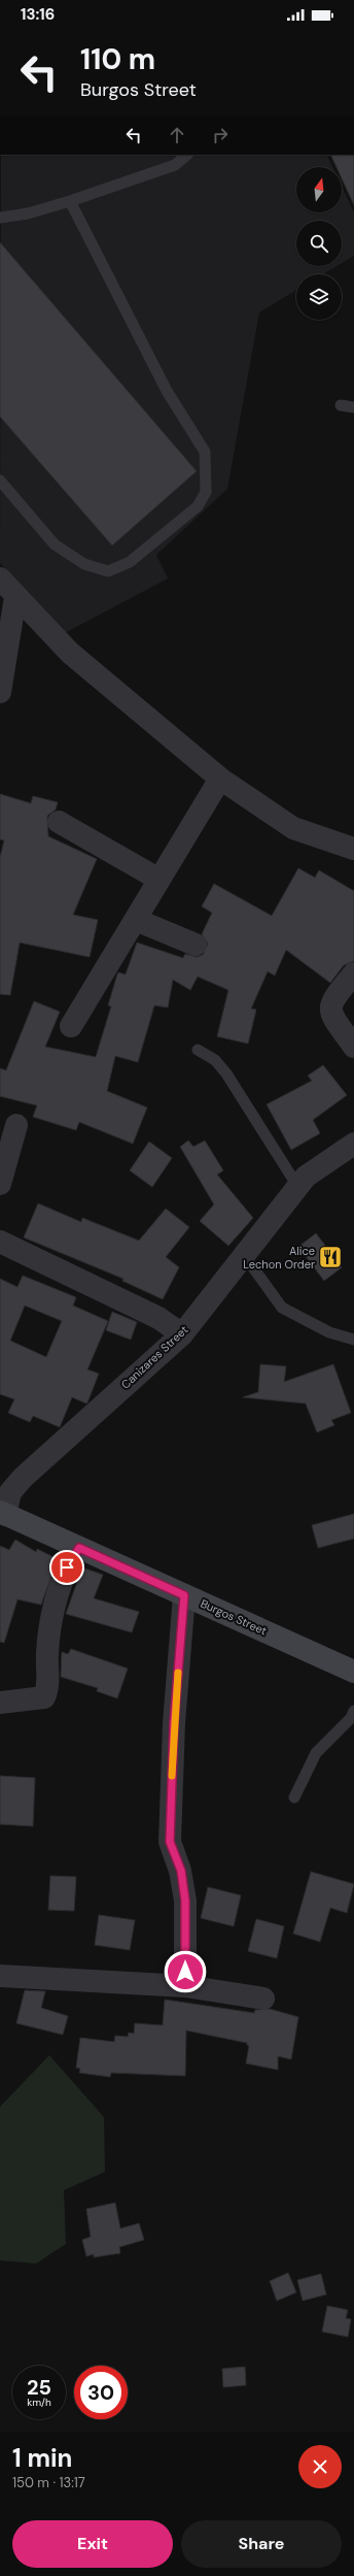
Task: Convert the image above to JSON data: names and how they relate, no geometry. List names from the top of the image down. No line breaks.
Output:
{"streets":{"street":["Canizares Street","Burgos Street"]},"crossings":[["Canizares Street","Burgos Street"]],"places":{"restaurant":["Alice Lechon Order"]},"north":"top","page":{"status":"13:16","turn":["110 m","Burgos Street"],"speed":"25 km/h","limit":"30","heading":["1 min","150 m · 13:17"],"buttons":["Exit","Share"]}}
